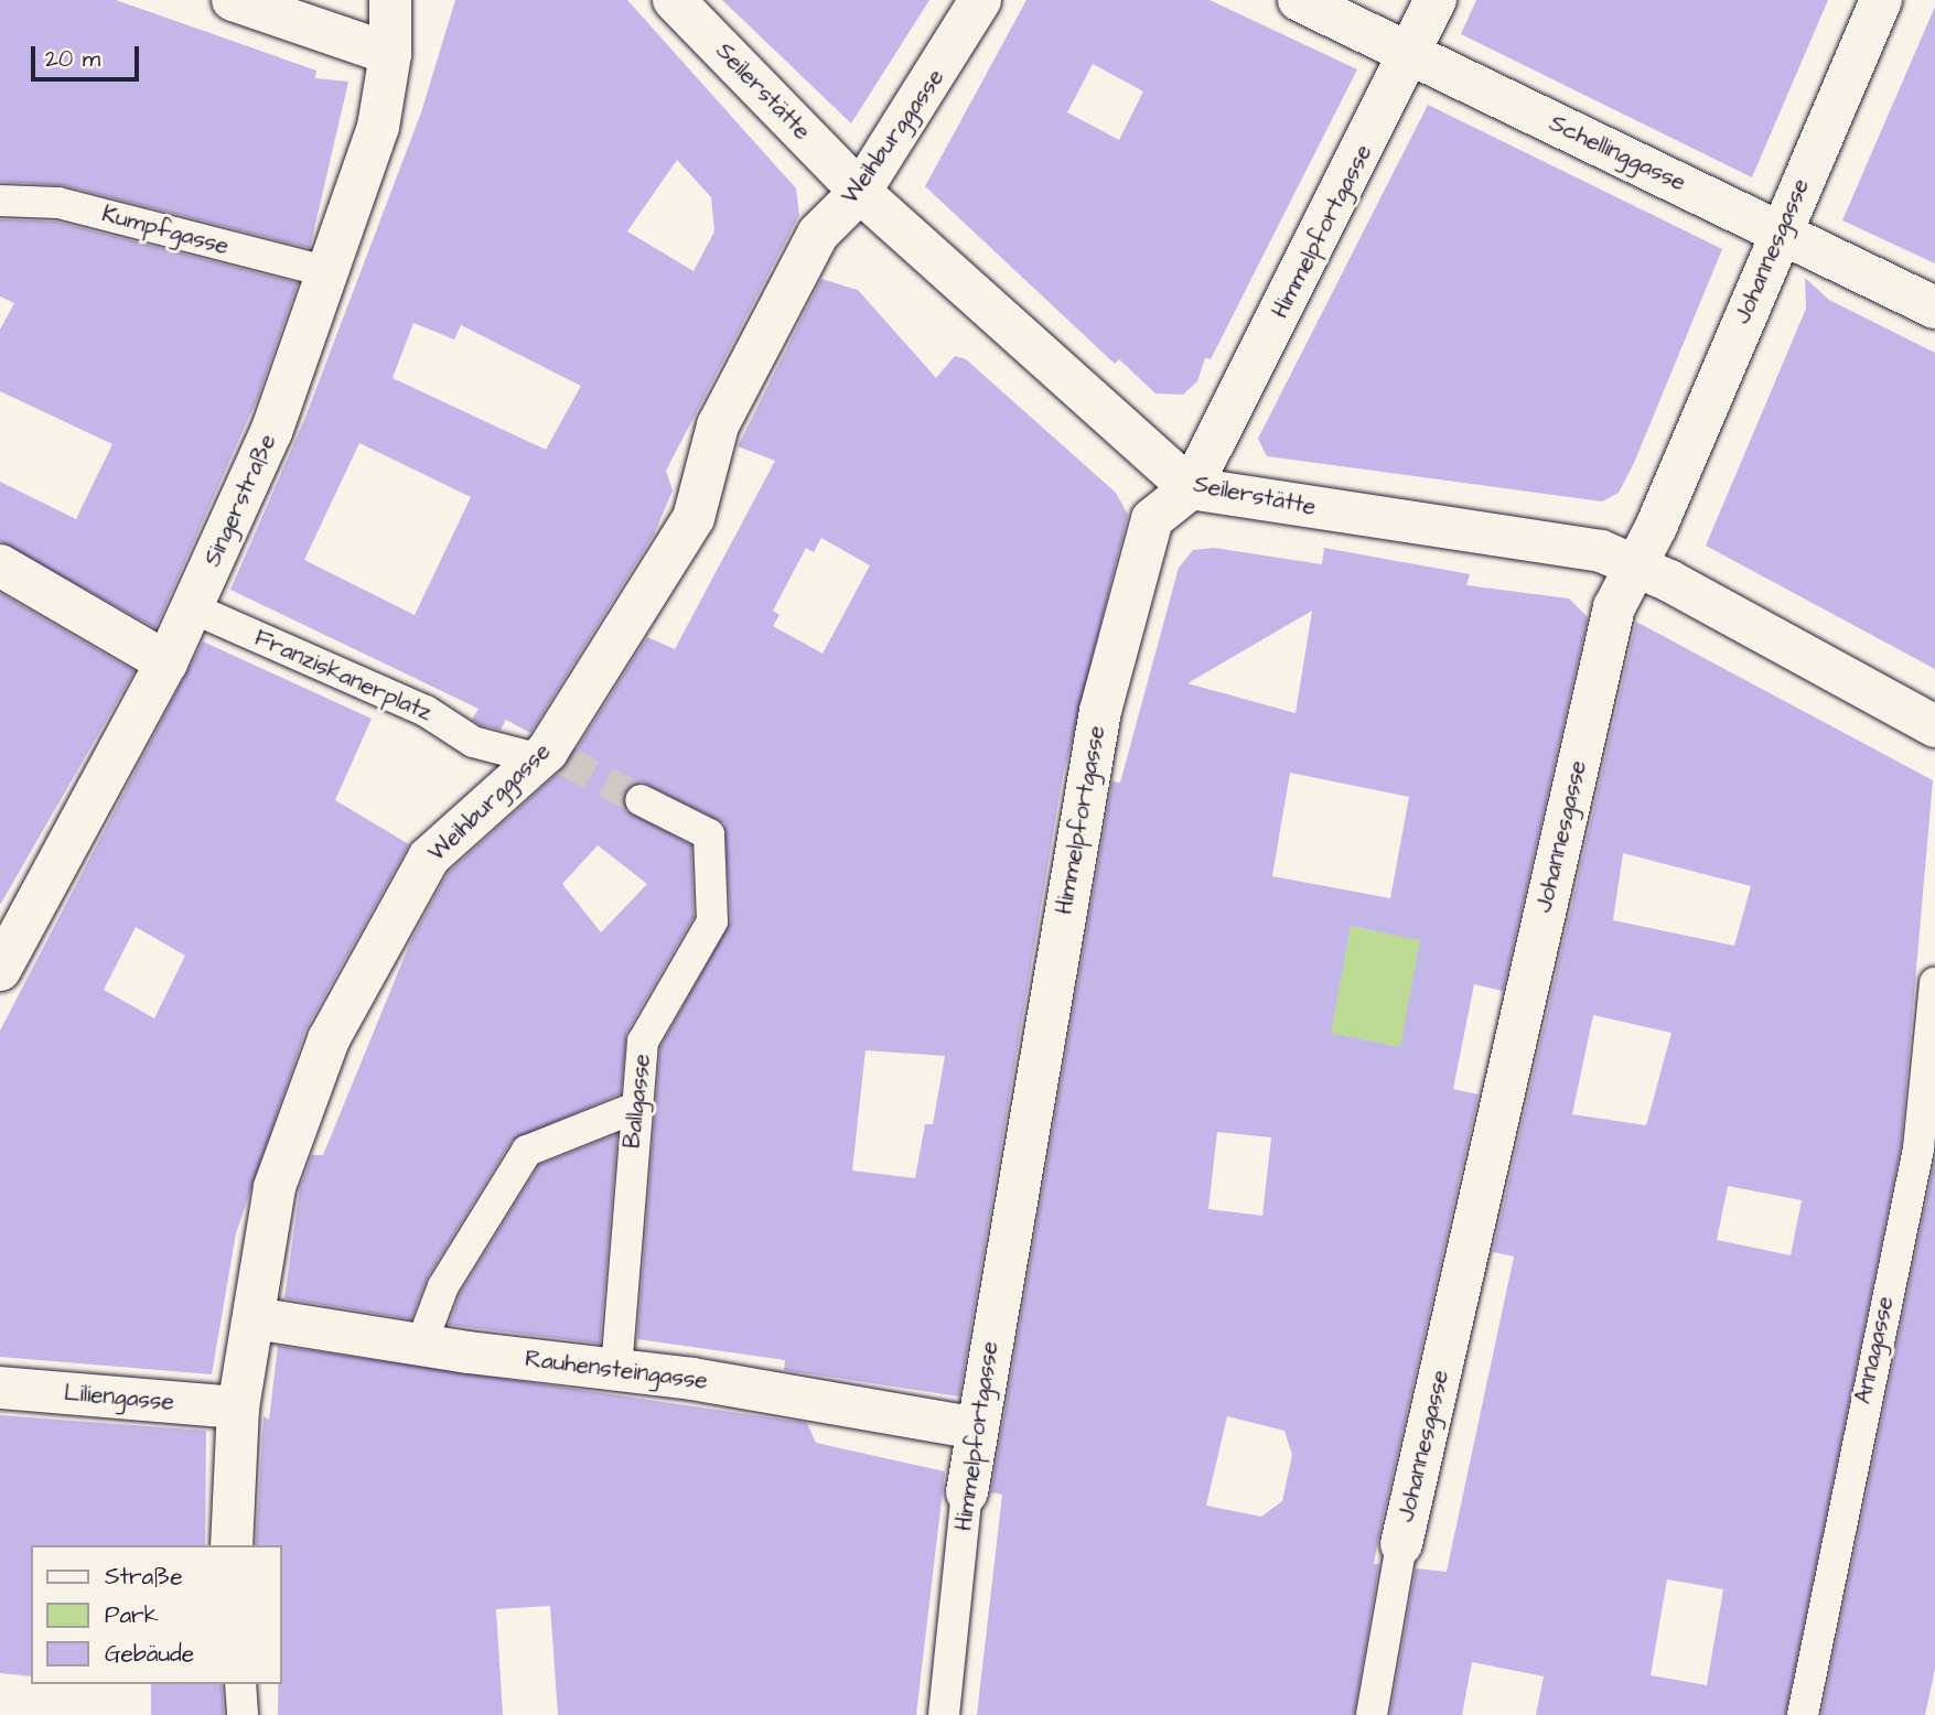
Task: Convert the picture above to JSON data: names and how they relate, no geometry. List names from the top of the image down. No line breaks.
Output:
{"streets":{"street":["Seilerstätte","Weihburggasse","Schellinggasse","Kumpfgasse","Himmelpfortgasse","Johannesgasse","Singerstraße","Franziskanerplatz","Ballgasse","Annagasse","Rauhensteingasse","Liliengasse"]},"crossings":[["Seilerstätte","Weihburggasse"],["Seilerstätte","Himmelpfortgasse"],["Seilerstätte","Johannesgasse"],["Weihburggasse","Franziskanerplatz"],["Weihburggasse","Rauhensteingasse"],["Weihburggasse","Liliengasse"],["Schellinggasse","Himmelpfortgasse"],["Schellinggasse","Johannesgasse"],["Kumpfgasse","Singerstraße"],["Himmelpfortgasse","Rauhensteingasse"],["Singerstraße","Franziskanerplatz"],["Ballgasse","Rauhensteingasse"]],"legend":["Straße","Park","Gebäude"],"scale_bar":"20 m"}
